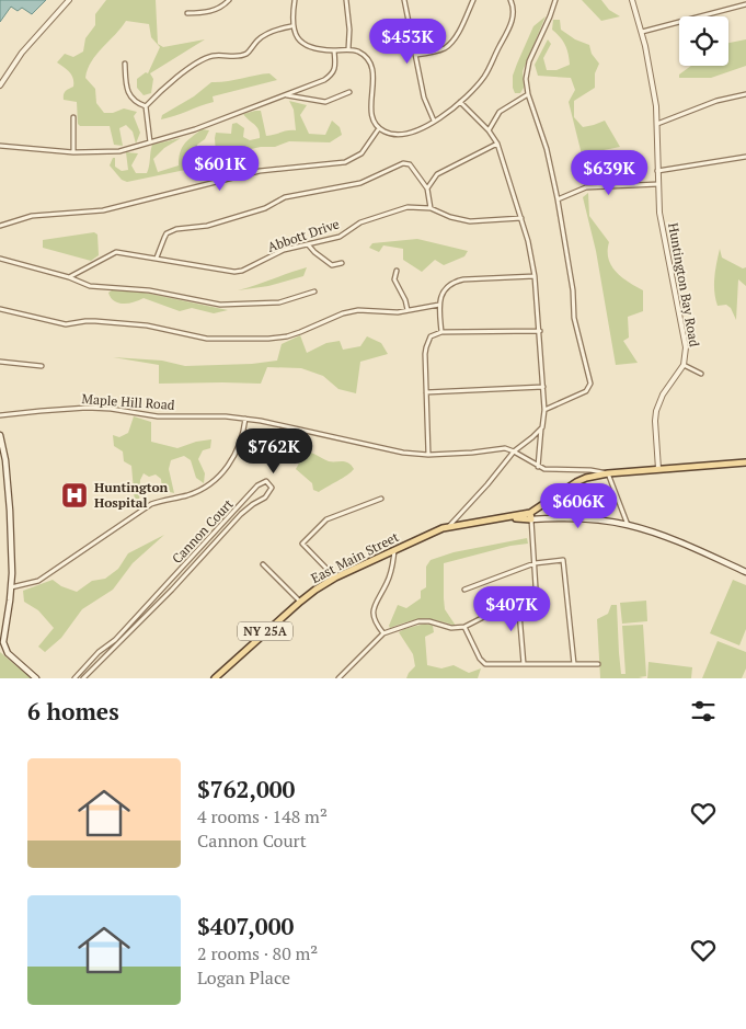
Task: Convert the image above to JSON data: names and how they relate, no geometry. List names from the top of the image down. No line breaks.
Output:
{"streets":{"main road":["East Main Street","NY 25A"],"street":["Abbott Drive","Huntington Bay Road","Maple Hill Road","Cannon Court"]},"crossings":[["Huntington Bay Road","East Main Street"]],"places":{"hospital":["Huntington Hospital"]},"page":{"price":["$453K","$601K","$639K","$762K","$606K","$407K"],"heading":"6 homes","list":[{"name":"$762,000","note":"4 rooms · 148 m² · Cannon Court"},{"name":"$407,000","note":"2 rooms · 80 m² · Logan Place"}]}}
